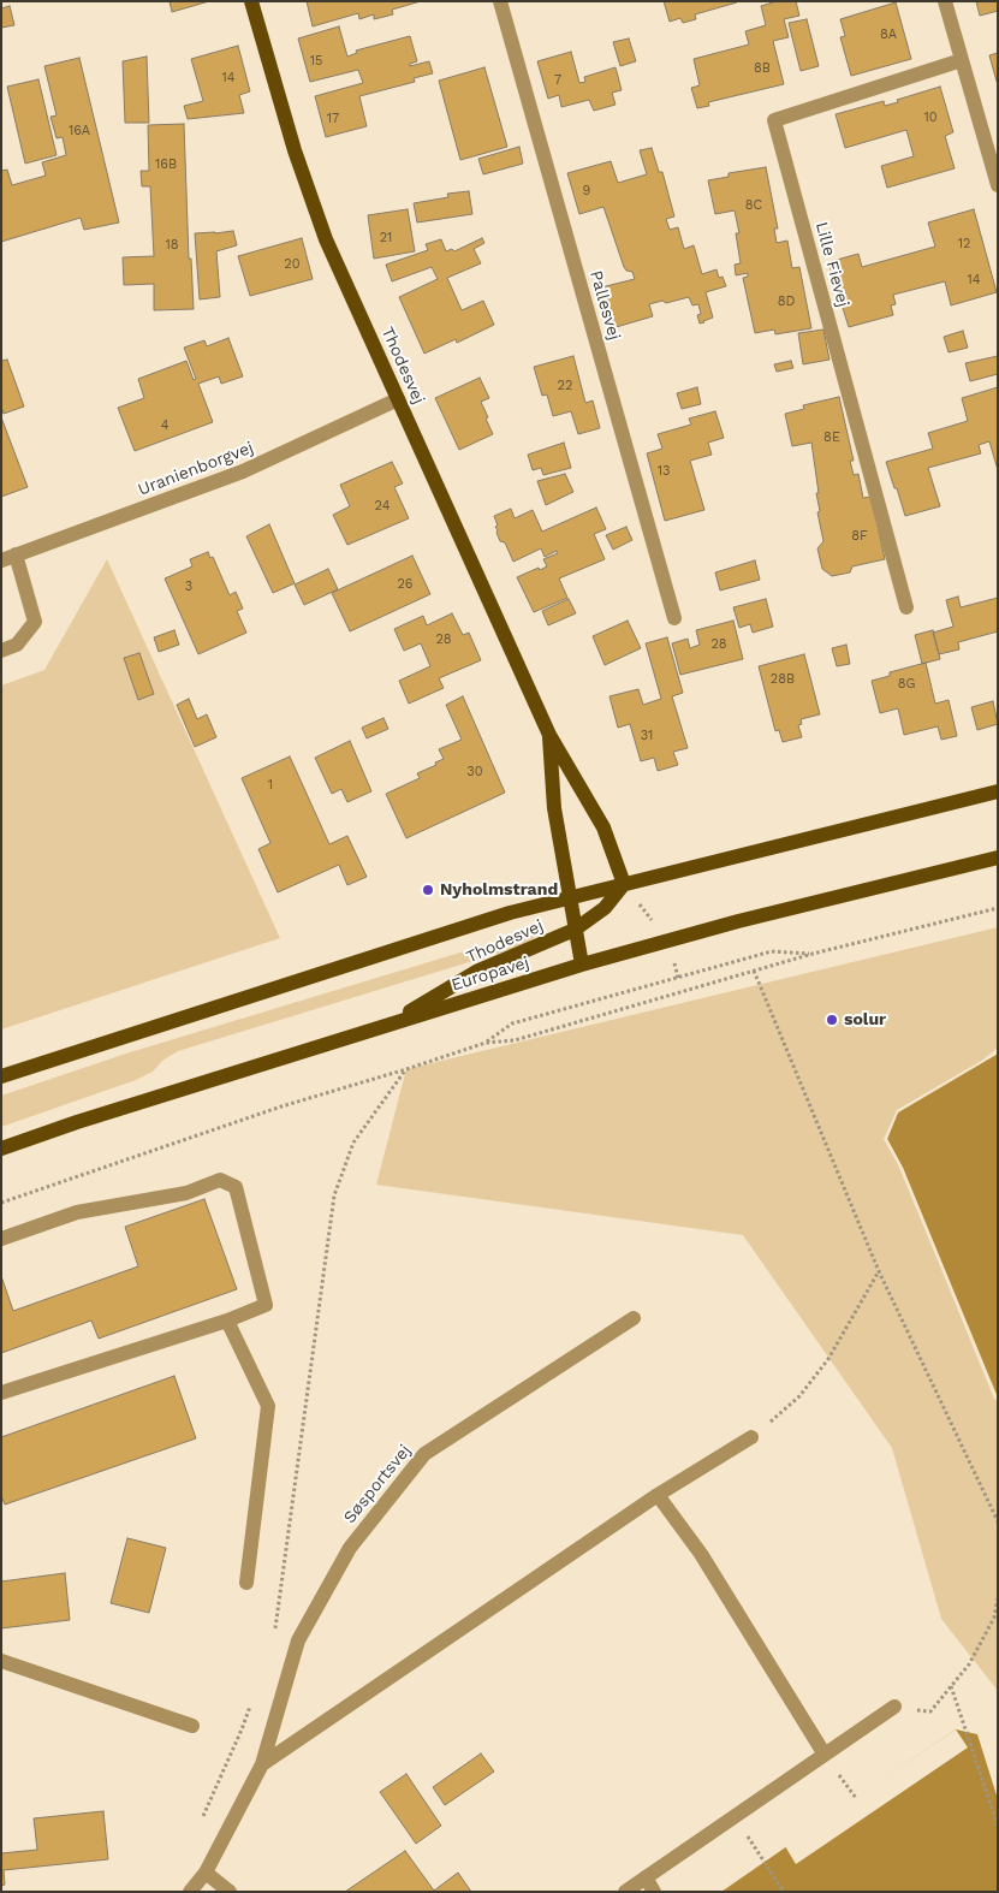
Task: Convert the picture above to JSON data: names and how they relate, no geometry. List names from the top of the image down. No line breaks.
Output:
{"streets":{"main road":["Thodesvej","Europavej"],"street":["Lille Fievej","Pallesvej","Uranienborgvej","Søsportsvej"]},"crossings":[["Thodesvej","Uranienborgvej"],["Thodesvej","Europavej"]],"places":["Nyholmstrand","solur"],"house_numbers":["8A","15","8B","14","7","10","17","16A","16B","9","8C","21","12","18","20","14","8D","22","4","8E","13","24","8F","26","3","28","28","28B","8G","31","30","1"]}
